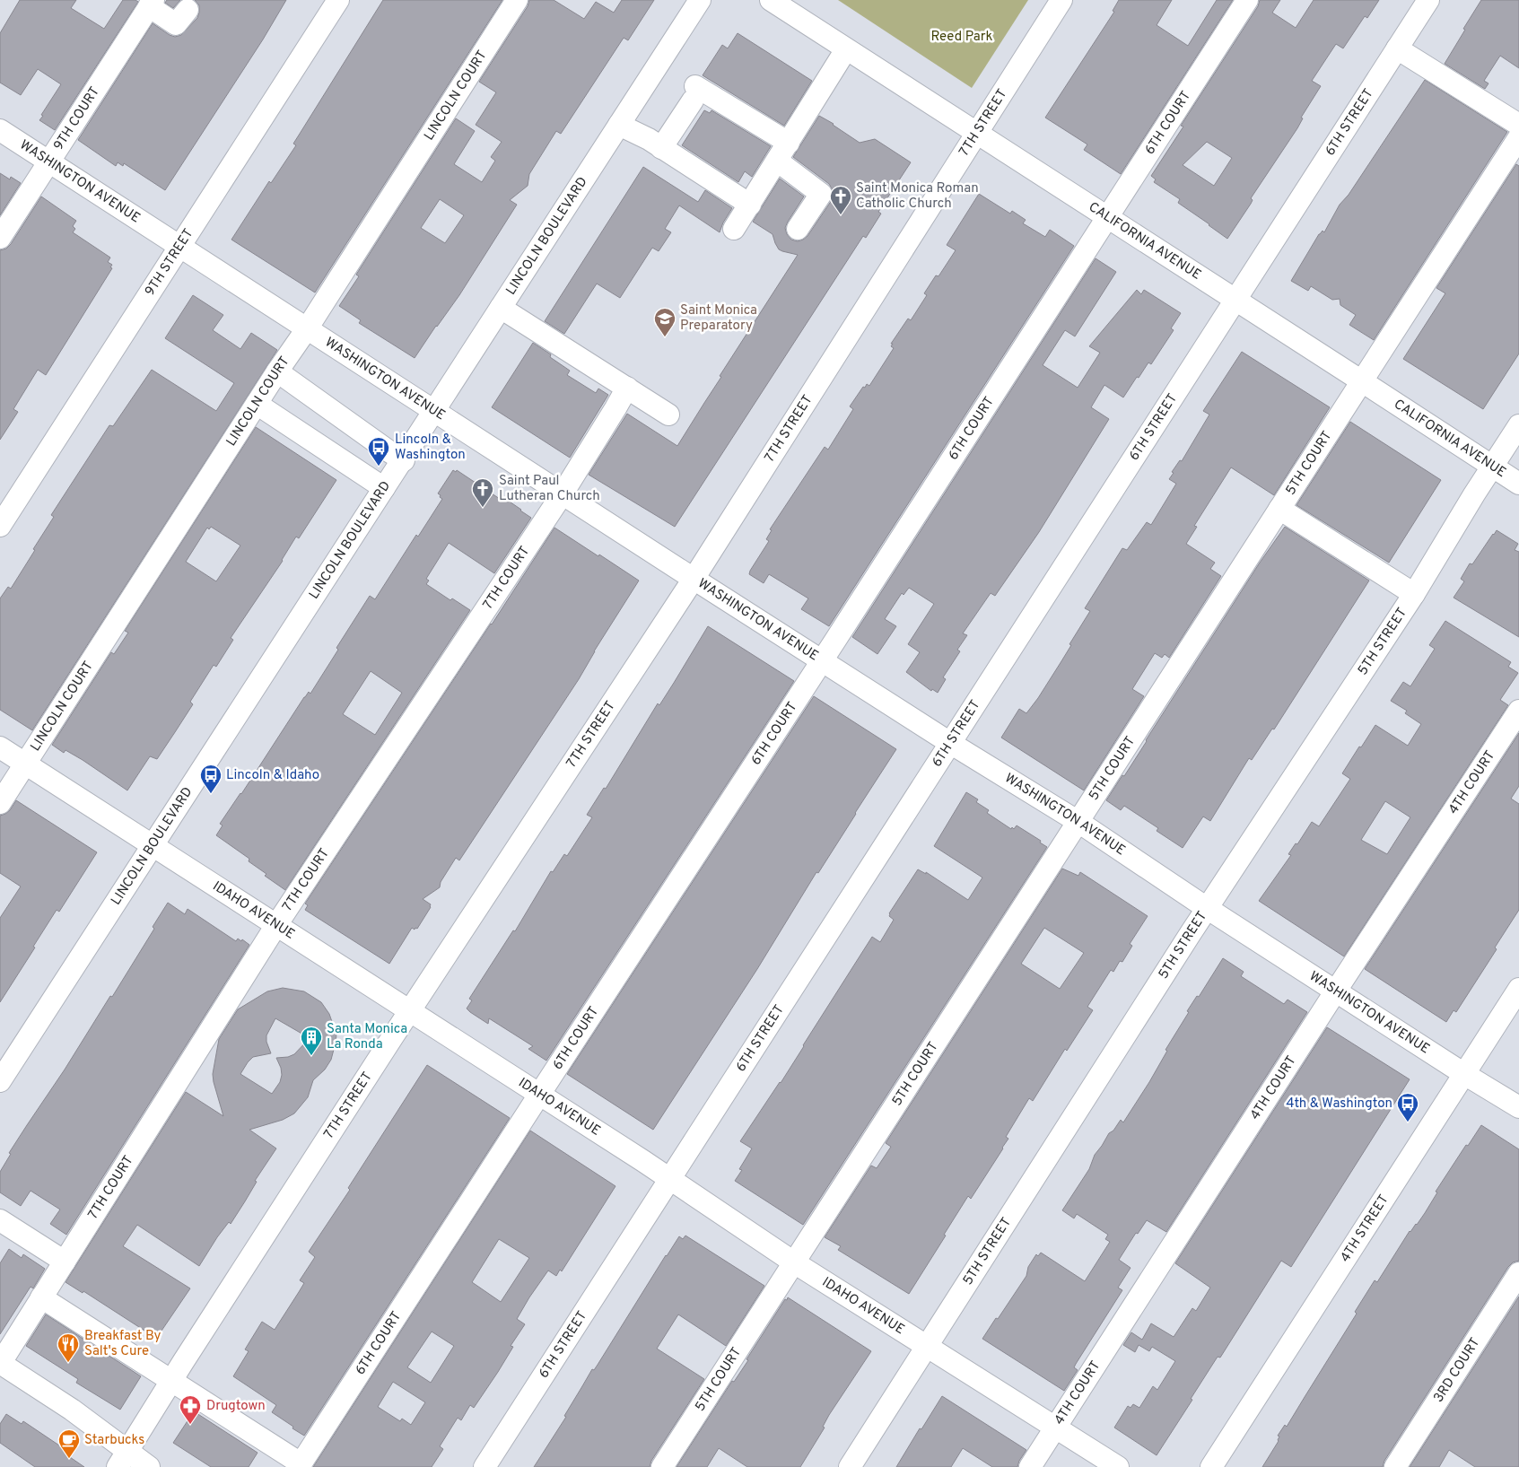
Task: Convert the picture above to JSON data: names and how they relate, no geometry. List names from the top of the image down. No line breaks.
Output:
{"streets":{"street":["LINCOLN COURT","9TH COURT","7TH STREET","6TH STREET","6TH COURT","WASHINGTON AVENUE","LINCOLN BOULEVARD","CALIFORNIA AVENUE","9TH STREET","5TH COURT","7TH COURT","5TH STREET","4TH COURT","IDAHO AVENUE","4TH STREET","3RD COURT"]},"crossings":[["LINCOLN COURT","WASHINGTON AVENUE"],["LINCOLN COURT","IDAHO AVENUE"],["9TH COURT","WASHINGTON AVENUE"],["7TH STREET","WASHINGTON AVENUE"],["7TH STREET","CALIFORNIA AVENUE"],["7TH STREET","IDAHO AVENUE"],["6TH STREET","WASHINGTON AVENUE"],["6TH STREET","CALIFORNIA AVENUE"],["6TH STREET","IDAHO AVENUE"],["6TH COURT","WASHINGTON AVENUE"],["6TH COURT","CALIFORNIA AVENUE"],["6TH COURT","IDAHO AVENUE"],["WASHINGTON AVENUE","LINCOLN BOULEVARD"],["WASHINGTON AVENUE","9TH STREET"],["WASHINGTON AVENUE","5TH COURT"],["WASHINGTON AVENUE","7TH COURT"],["WASHINGTON AVENUE","5TH STREET"],["WASHINGTON AVENUE","4TH COURT"],["WASHINGTON AVENUE","4TH STREET"],["LINCOLN BOULEVARD","IDAHO AVENUE"],["CALIFORNIA AVENUE","5TH COURT"],["CALIFORNIA AVENUE","5TH STREET"],["5TH COURT","IDAHO AVENUE"],["7TH COURT","IDAHO AVENUE"],["5TH STREET","IDAHO AVENUE"],["4TH COURT","IDAHO AVENUE"]],"parks":["Reed Park"],"places":{"church":["Saint Monica Roman Catholic Church","Saint Paul Lutheran Church"],"school or university":["Saint Monica Preparatory"],"bus stop":["Lincoln & Washington","Lincoln & Idaho","4th & Washington"],"building":["Santa Monica La Ronda"],"restaurant":["Breakfast By Salt's Cure"],"pharmacy":["Drugtown"],"cafe":["Starbucks"]}}
